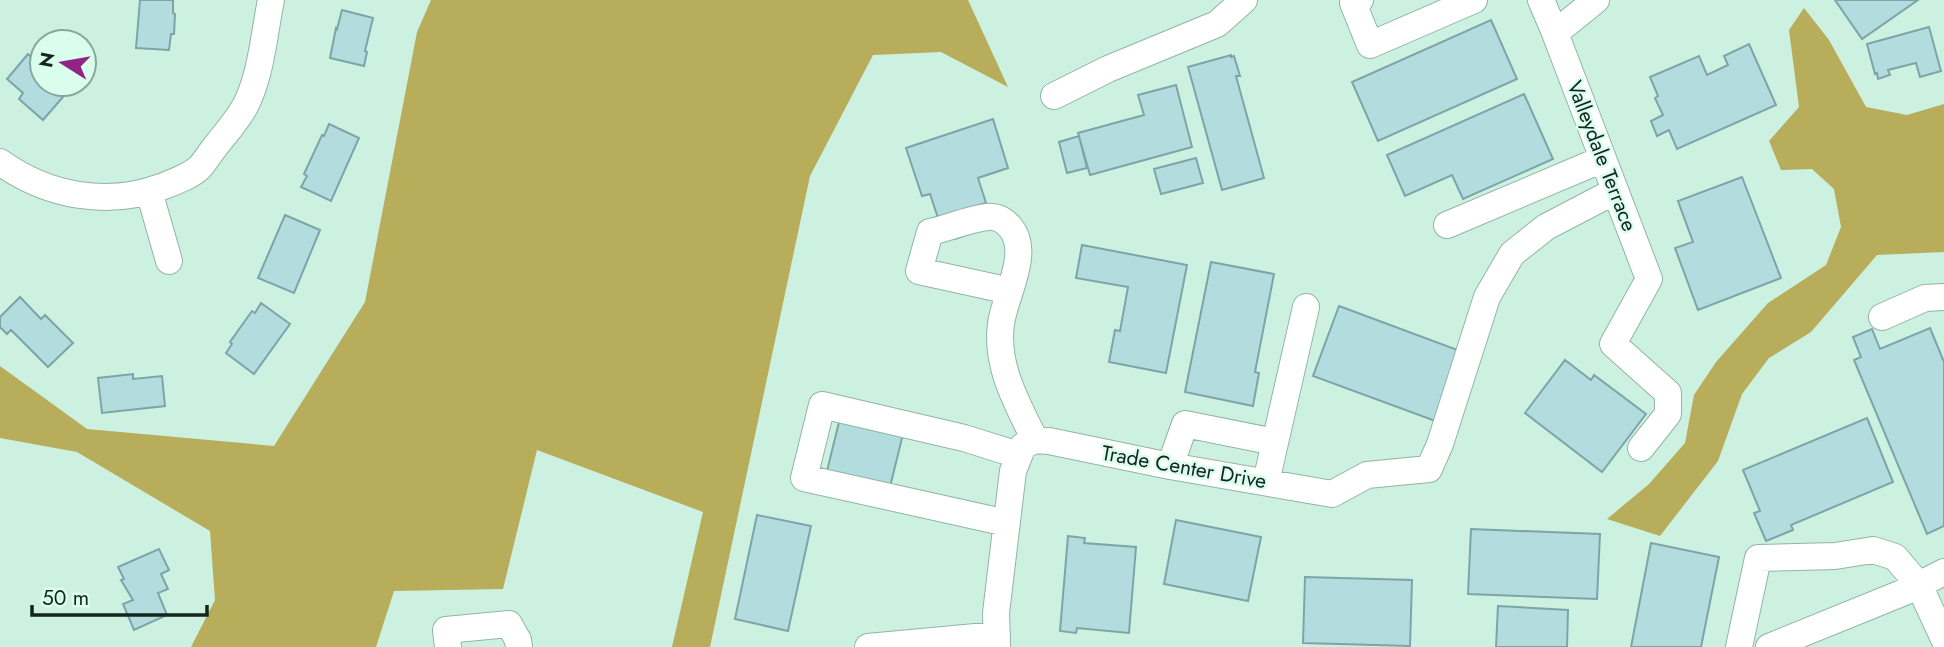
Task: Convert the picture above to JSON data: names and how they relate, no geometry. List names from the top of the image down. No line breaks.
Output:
{"streets":{"street":["Valleydale Terrace","Trade Center Drive"]},"crossings":[["Valleydale Terrace","Trade Center Drive"]],"scale_bar":"50 m","north":"left"}
